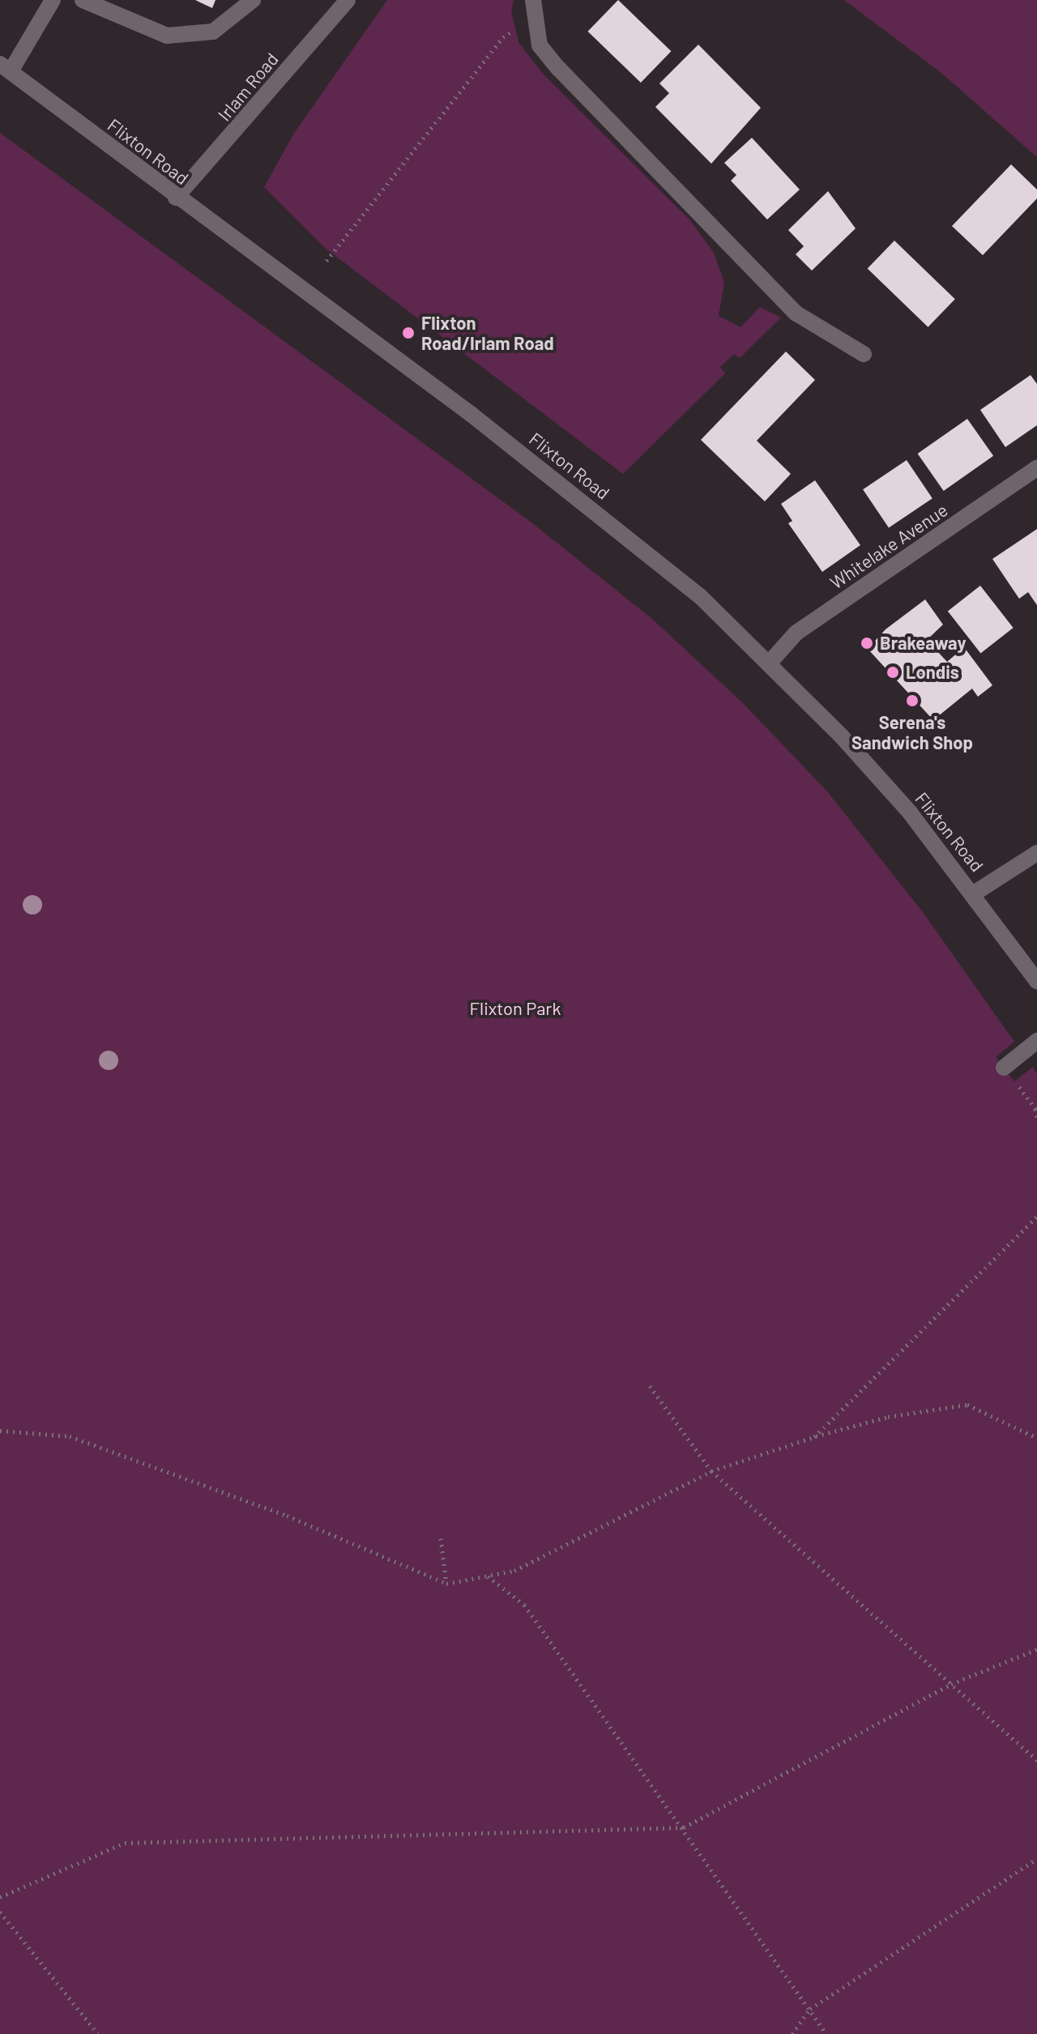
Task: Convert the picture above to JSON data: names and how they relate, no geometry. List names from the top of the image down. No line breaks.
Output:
{"streets":{"street":["Irlam Road","Flixton Road","Whitelake Avenue"]},"crossings":[["Irlam Road","Flixton Road"],["Flixton Road","Whitelake Avenue"]],"parks":["Flixton Park"],"places":["Flixton Road/Irlam Road","Brakeaway","Londis","Serena's Sandwich Shop"]}
